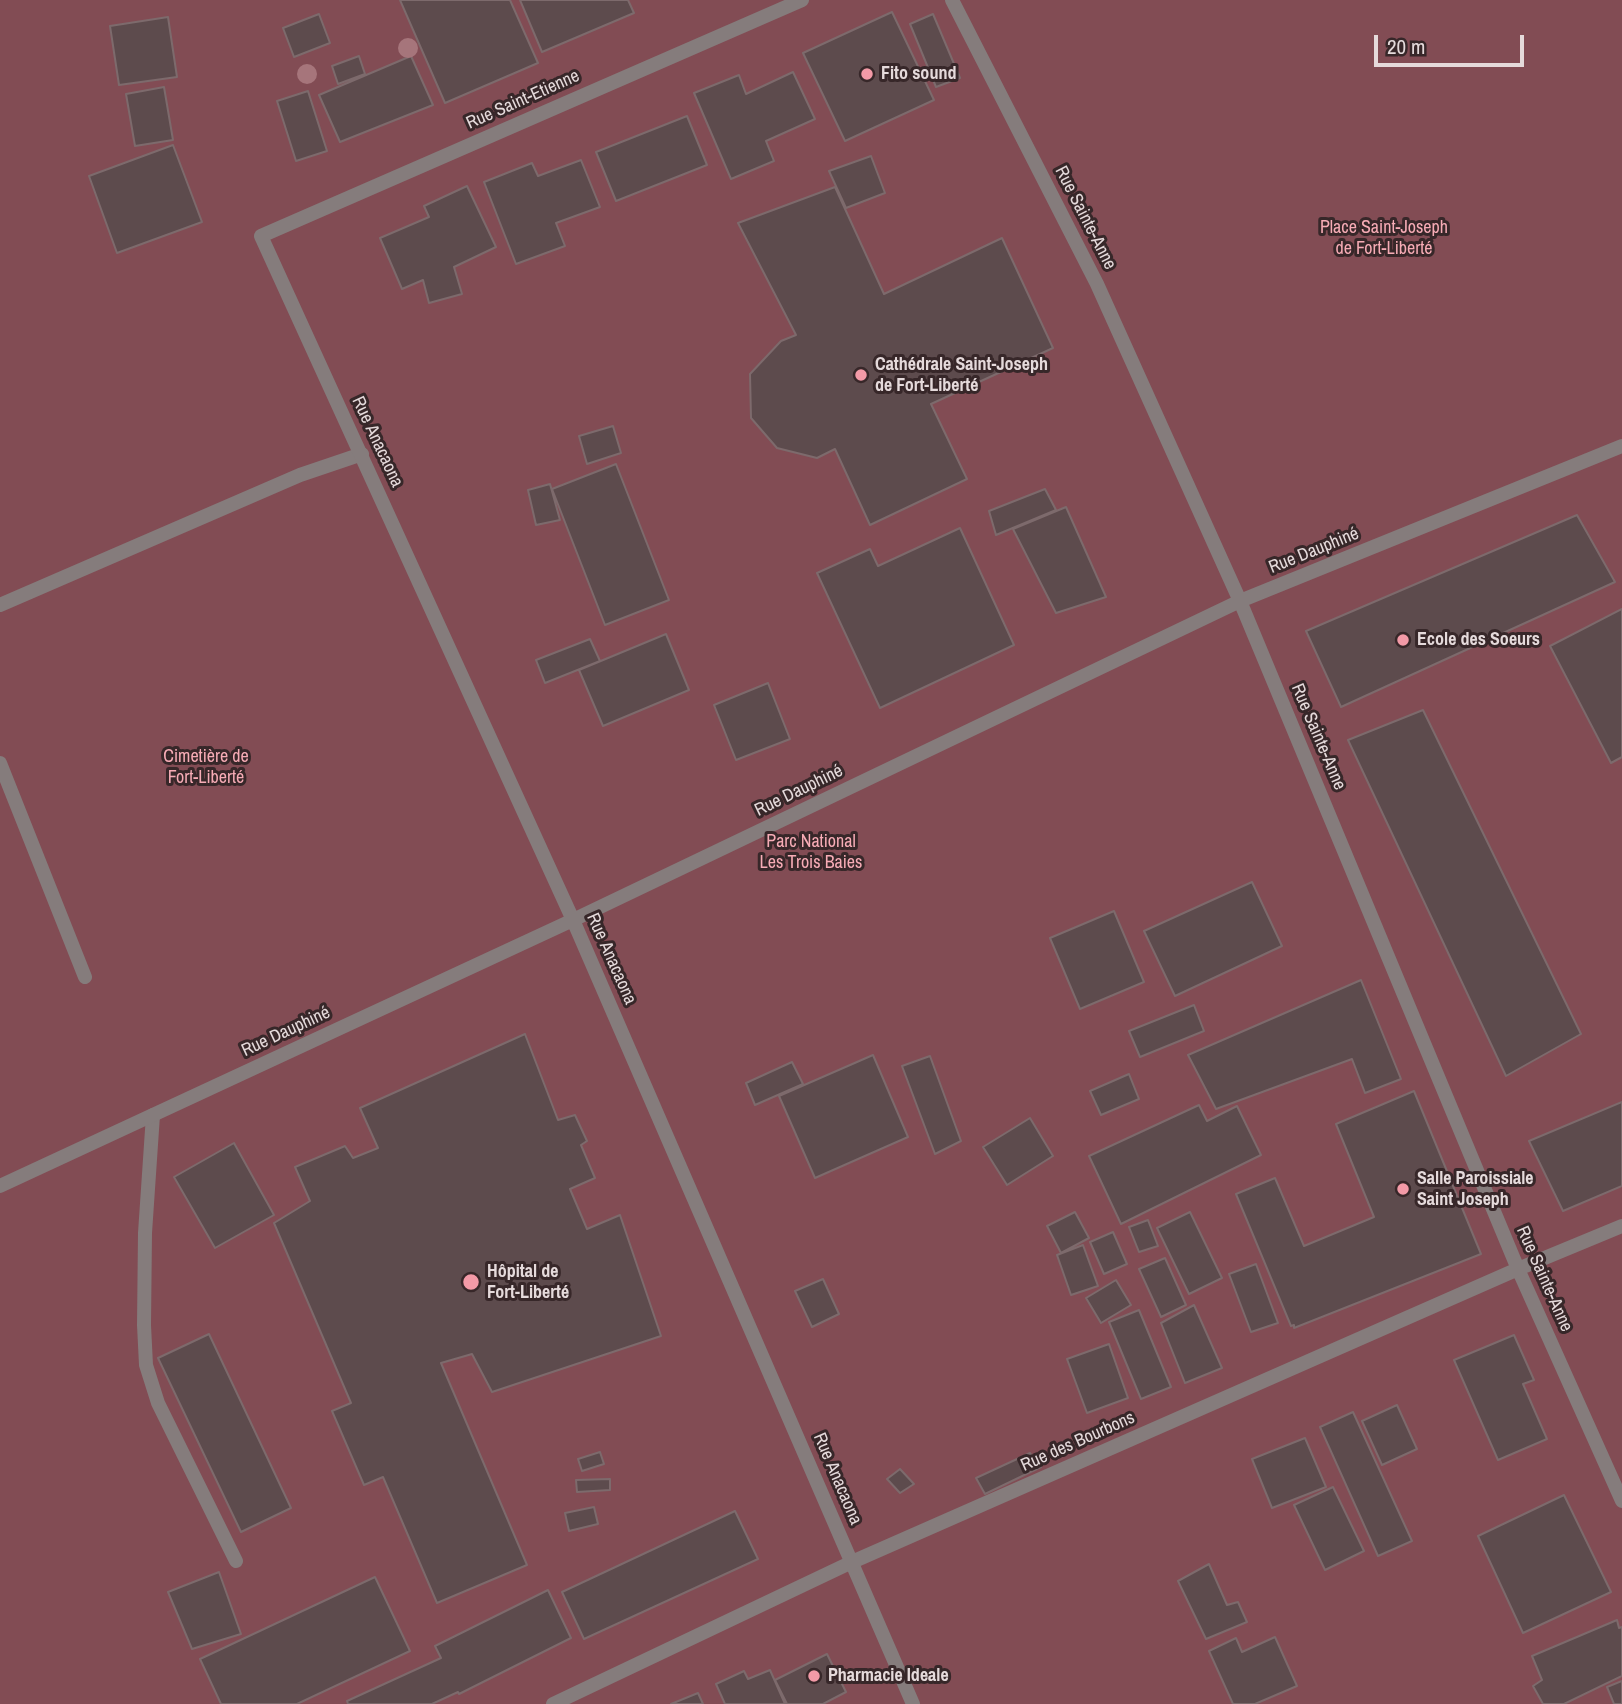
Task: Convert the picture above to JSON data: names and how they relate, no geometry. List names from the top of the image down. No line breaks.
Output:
{"streets":{"street":["Rue Saint-Etienne","Rue Sainte-Anne","Rue Anacaona","Rue Dauphiné","Rue des Bourbons"]},"crossings":[["Rue Saint-Etienne","Rue Anacaona"],["Rue Sainte-Anne","Rue Dauphiné"],["Rue Sainte-Anne","Rue des Bourbons"],["Rue Anacaona","Rue Dauphiné"],["Rue Anacaona","Rue des Bourbons"]],"parks":["Place Saint-Joseph de Fort-Liberté","Cimetière de Fort-Liberté","Parc National Les Trois Baies"],"places":["Fito sound","Cathédrale Saint-Joseph de Fort-Liberté","Ecole des Soeurs","Salle Paroissiale Saint Joseph","Hôpital de Fort-Liberté","Pharmacie Ideale"],"scale_bar":"20 m"}
